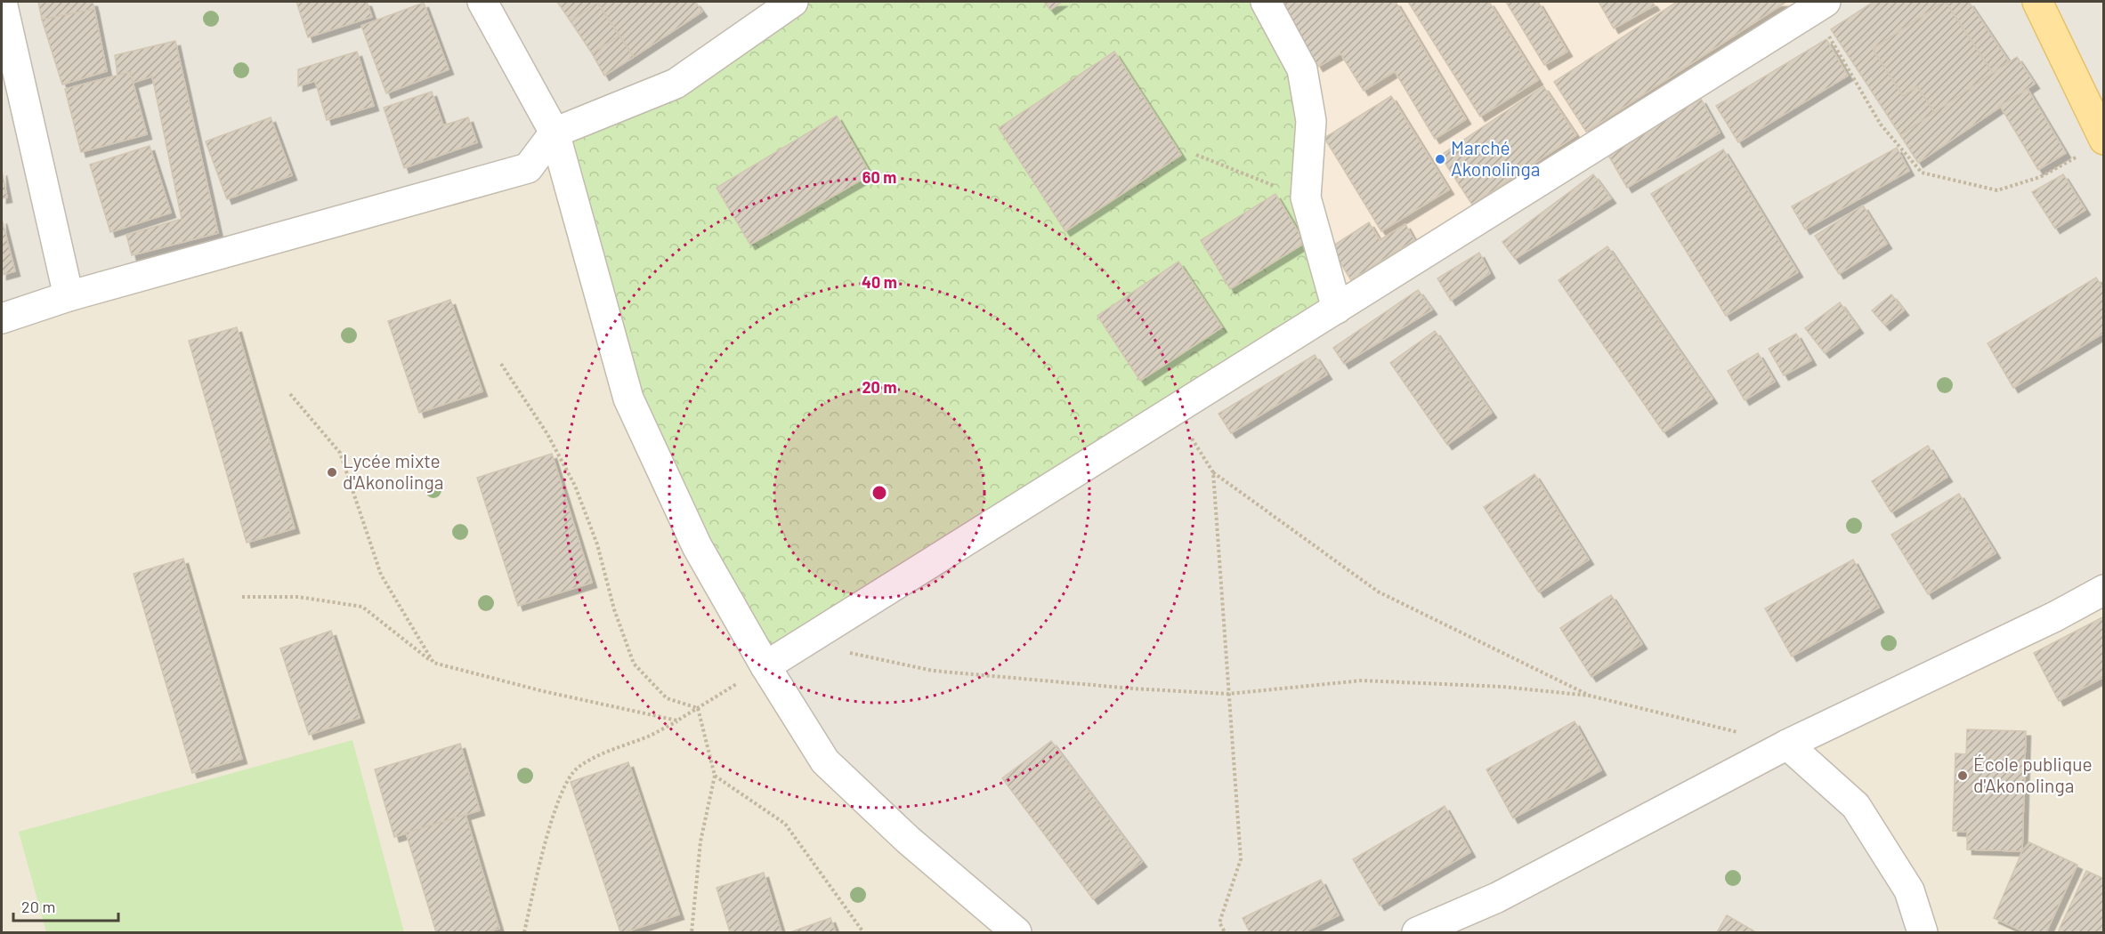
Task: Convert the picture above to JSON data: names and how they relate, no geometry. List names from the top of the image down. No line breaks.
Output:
{"places":["Marché Akonolinga","Lycée mixte d'Akonolinga","École publique d'Akonolinga"],"scale_bar":"20 m","rings":["60 m","40 m","20 m"]}
